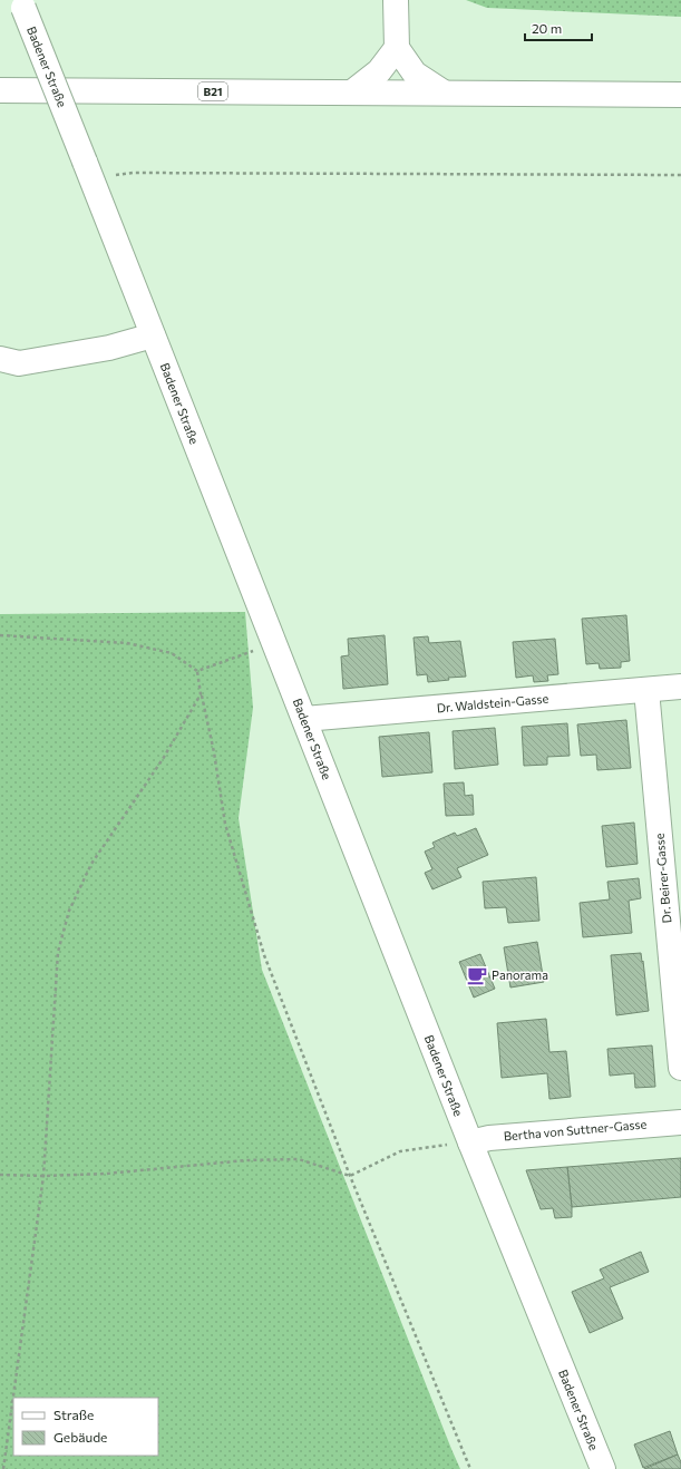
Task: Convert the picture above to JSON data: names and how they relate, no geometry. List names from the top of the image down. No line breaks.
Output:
{"streets":{"street":["Badener Straße","B21","Dr. Waldstein-Gasse","Dr. Beirer-Gasse","Bertha von Suttner-Gasse"]},"crossings":[["Badener Straße","Dr. Waldstein-Gasse"],["Badener Straße","Bertha von Suttner-Gasse"],["Dr. Waldstein-Gasse","Dr. Beirer-Gasse"]],"places":{"cafe":["Panorama"]},"legend":["Straße","Gebäude"],"scale_bar":"20 m"}
